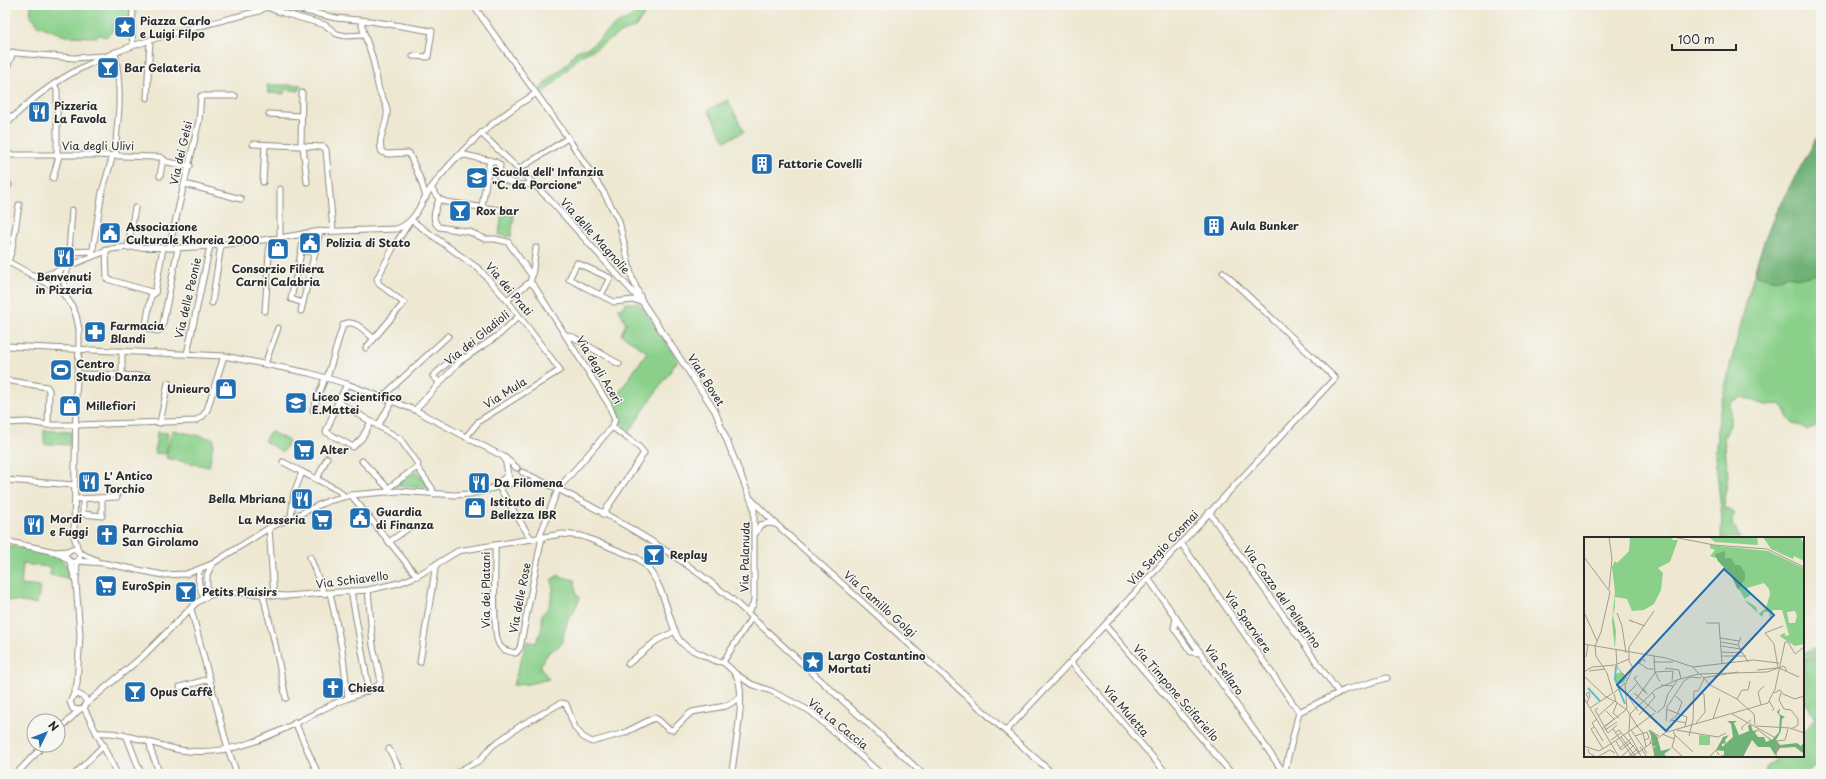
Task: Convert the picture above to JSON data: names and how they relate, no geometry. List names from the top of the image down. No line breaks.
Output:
{"streets":{"street":["Via degli Ulivi","Via dei Gelsi","Via delle Magnolie","Via dei Prati","Via delle Peonie","Via dei Gladioli","Via degli Aceri","Viale Bovet","Via Mula","Via Sergio Cosmai","Via Palanuda","Via Schiavello","Via dei Platani","Via Cozzo del Pellegrino","Via delle Rose","Via Camillo Golgi","Via Sparviere","Via Sellaro","Via Timpone Scifariello","Via Muletta","Via La Caccia"]},"crossings":[["Via degli Ulivi","Via dei Gelsi"],["Via delle Magnolie","Viale Bovet"],["Via dei Prati","Via dei Gladioli"],["Via dei Prati","Via Mula"],["Viale Bovet","Via Palanuda"],["Viale Bovet","Via Camillo Golgi"],["Via Sergio Cosmai","Via Cozzo del Pellegrino"],["Via Sergio Cosmai","Via Camillo Golgi"],["Via Sergio Cosmai","Via Sparviere"],["Via Sergio Cosmai","Via Sellaro"],["Via Sergio Cosmai","Via Timpone Scifariello"],["Via Sergio Cosmai","Via Muletta"],["Via Palanuda","Via Camillo Golgi"],["Via Schiavello","Via dei Platani"],["Via Schiavello","Via delle Rose"],["Via dei Platani","Via delle Rose"]],"places":{"place":["Piazza Carlo e Luigi Filpo","Largo Costantino Mortati"],"bar":["Bar Gelateria","Rox bar","Replay","Petits Plaisirs","Opus Caffè"],"restaurant":["Pizzeria La Favola","Benvenuti in Pizzeria","L' Antico Torchio","Da Filomena","Bella Mbriana","Mordi e Fuggi"],"building":["Fattorie Covelli","Aula Bunker"],"school or university":["Scuola dell' Infanzia \"C. da Porcione\"","Liceo Scientifico E.Mattei"],"public building":["Associazione Culturale Khoreia 2000","Polizia di Stato","Guardia di Finanza"],"shop":["Consorzio Filiera Carni Calabria","Unieuro","Millefiori","Istituto di Bellezza IBR"],"pharmacy":["Farmacia Blandi"],"sports":["Centro Studio Danza"],"supermarket":["Alter","La Masseria","EuroSpin"],"church":["Parrocchia San Girolamo","Chiesa"]},"scale_bar":"100 m","north":"top right"}
